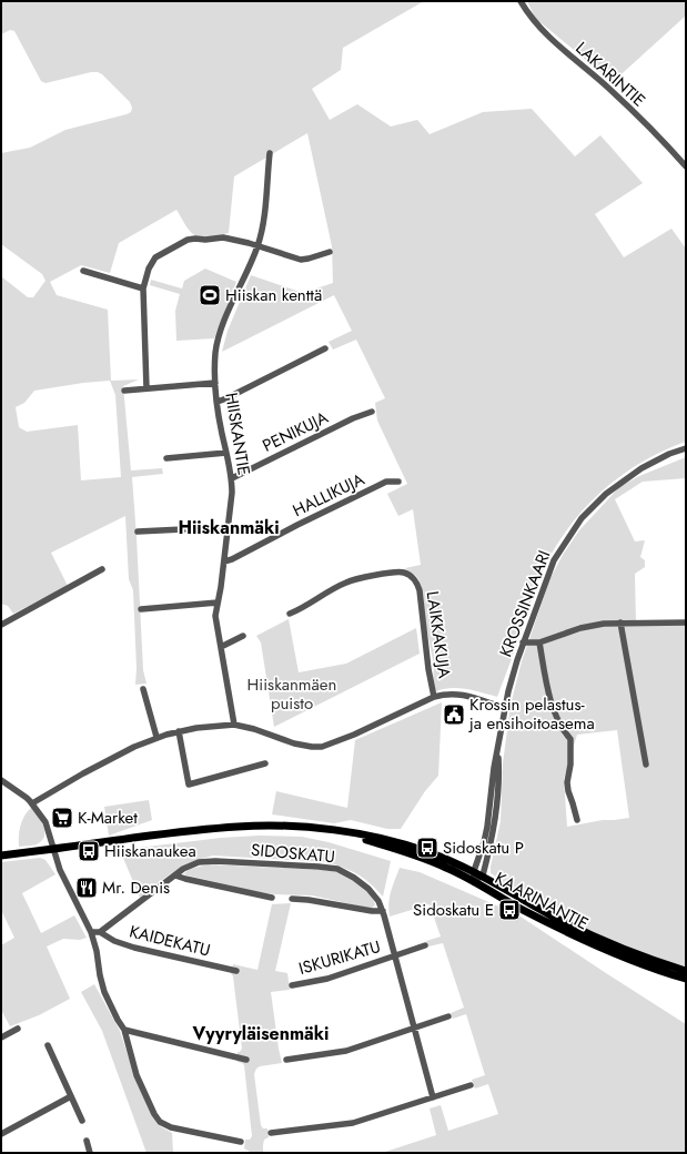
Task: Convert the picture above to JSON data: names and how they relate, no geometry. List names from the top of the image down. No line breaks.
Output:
{"streets":{"main road":["KAARINANTIE"],"street":["LAKARINTIE","PENIKUJA","HIISKANTIE","HALLIKUJA","KROSSINKAARI","LAIKKAKUJA","SIDOSKATU","KAIDEKATU","ISKURIKATU"]},"crossings":[["PENIKUJA","HIISKANTIE"],["HIISKANTIE","HALLIKUJA"],["KROSSINKAARI","KAARINANTIE"],["SIDOSKATU","KAIDEKATU"],["SIDOSKATU","ISKURIKATU"]],"districts":["Hiiskanmäki","Vyyryläisenmäki"],"parks":["Hiiskanmäen puisto"],"places":{"sports":["Hiiskan kenttä"],"public building":["Krossin pelastus- ja ensihoitoasema"],"supermarket":["K-Market"],"bus stop":["Sidoskatu P","Hiiskanaukea","Sidoskatu E"],"restaurant":["Mr. Denis"]}}
